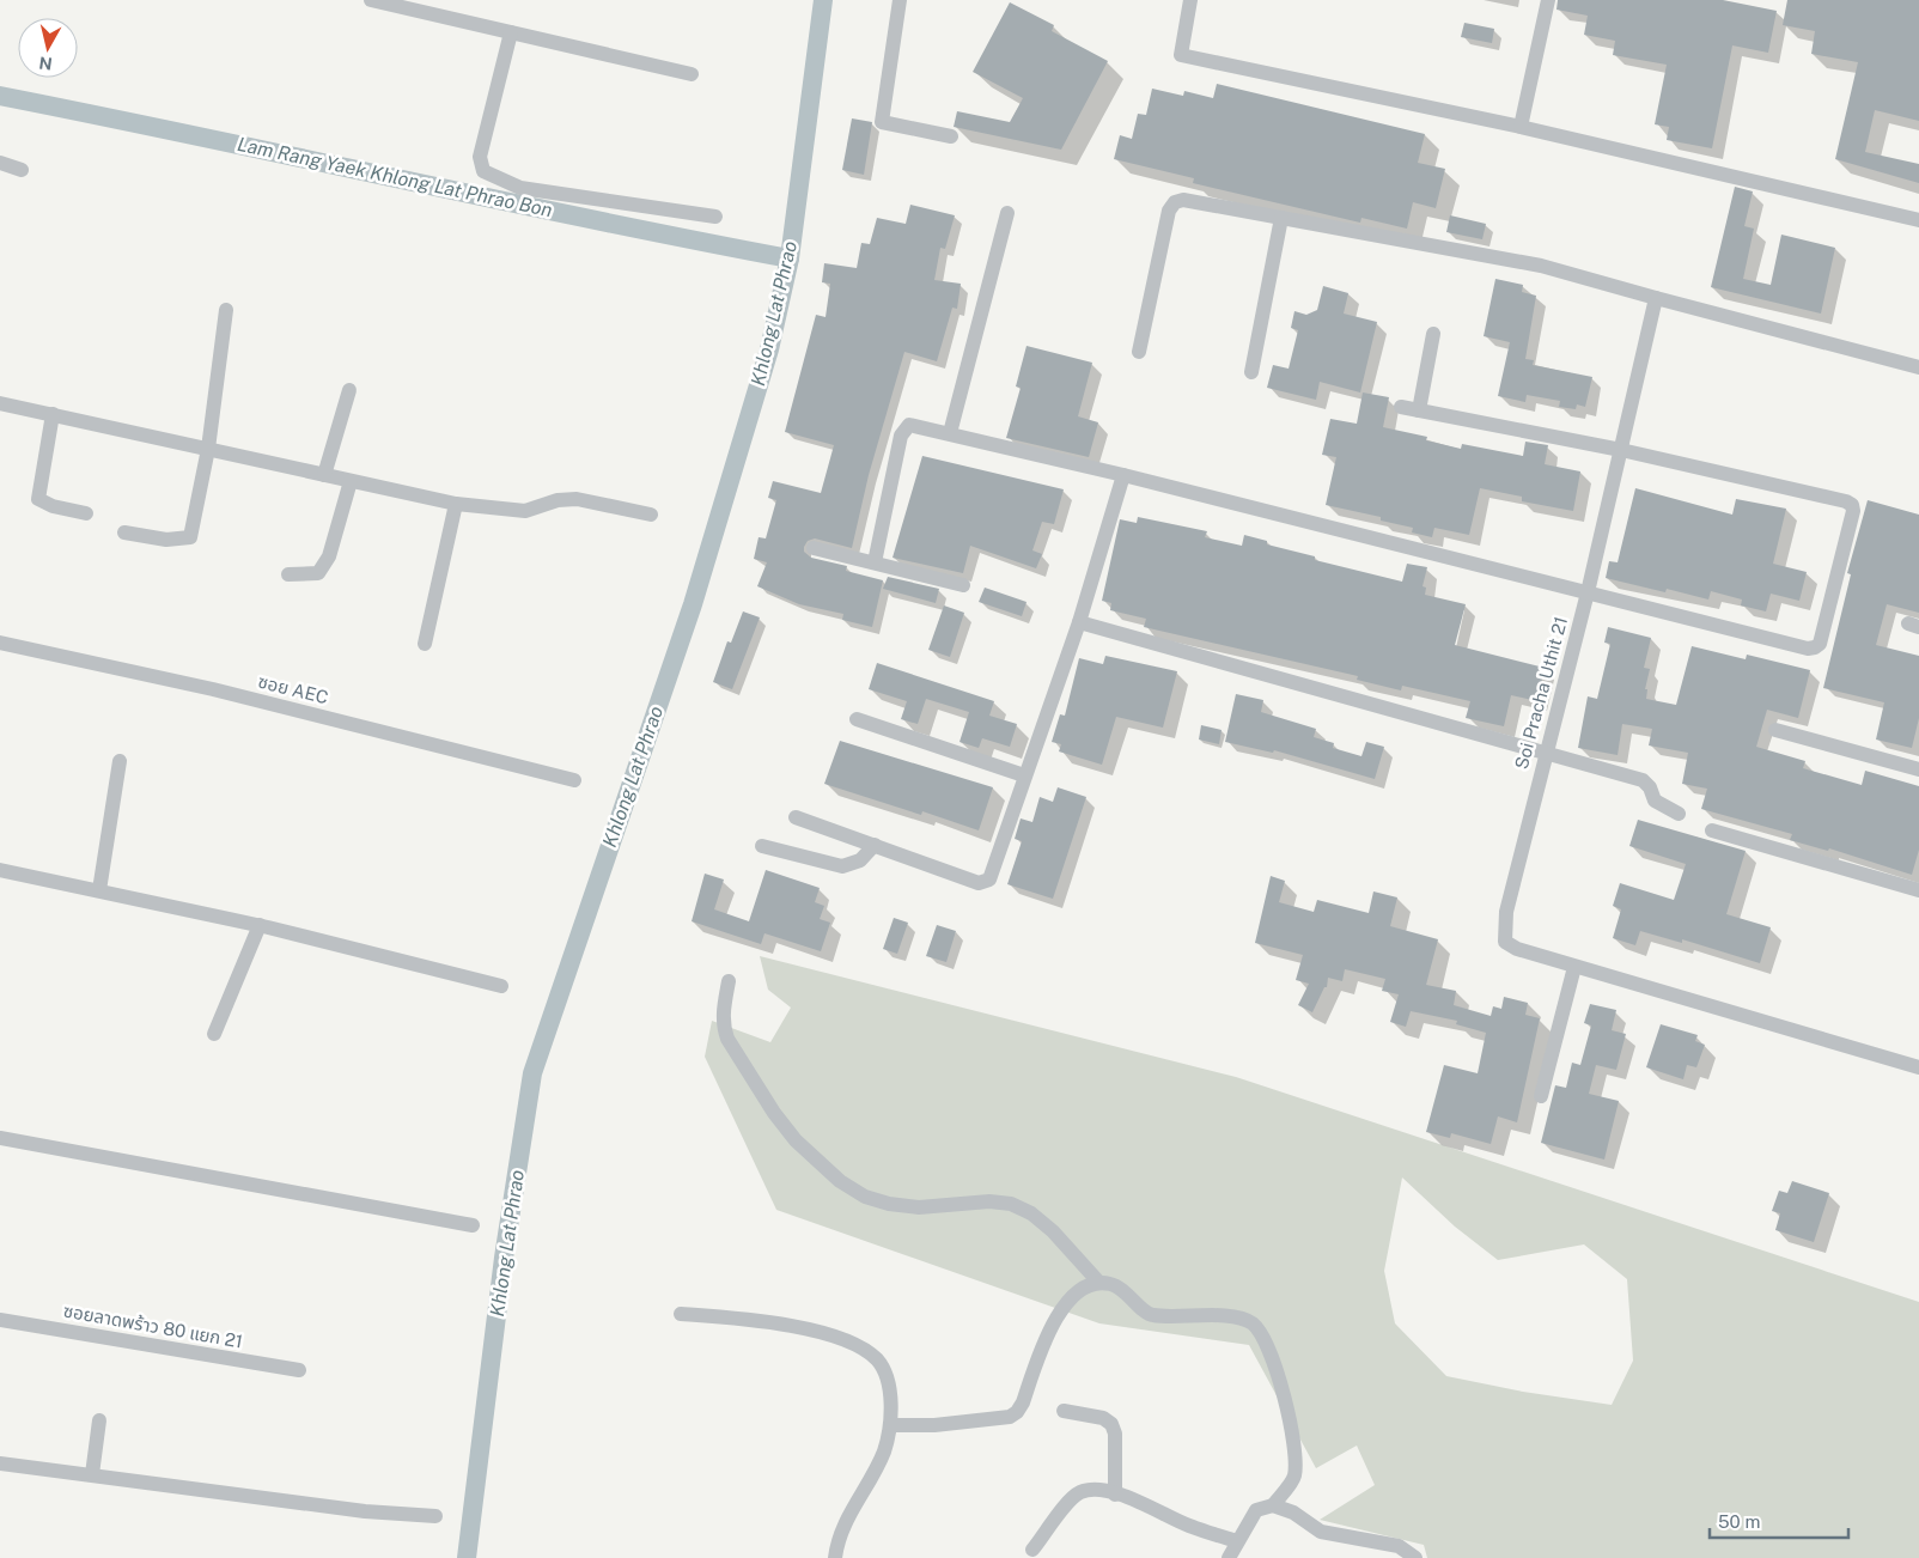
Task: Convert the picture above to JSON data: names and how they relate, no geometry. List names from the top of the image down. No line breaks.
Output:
{"streets":{"street":["ซอย AEC","Soi Pracha Uthit 21","ซอยลาดพร้าว 80 แยก 21"]},"water":["Lam Rang Yaek Khlong Lat Phrao Bon","Khlong Lat Phrao"],"scale_bar":"50 m","north":"bottom"}
